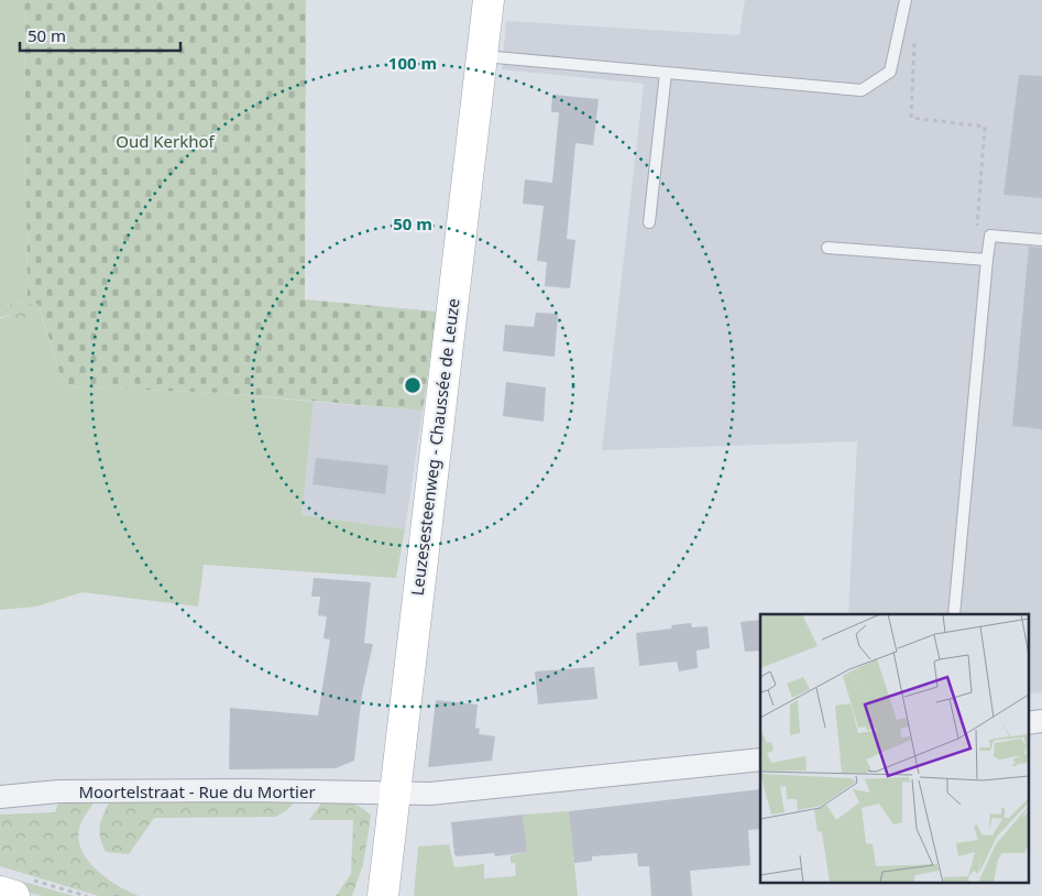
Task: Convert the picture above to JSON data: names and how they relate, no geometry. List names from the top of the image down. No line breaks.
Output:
{"streets":{"main road":["Leuzesesteenweg - Chaussée de Leuze"],"street":["Moortelstraat - Rue du Mortier"]},"crossings":[["Leuzesesteenweg - Chaussée de Leuze","Moortelstraat - Rue du Mortier"]],"parks":["Oud Kerkhof"],"scale_bar":"50 m","rings":["100 m","50 m"]}
